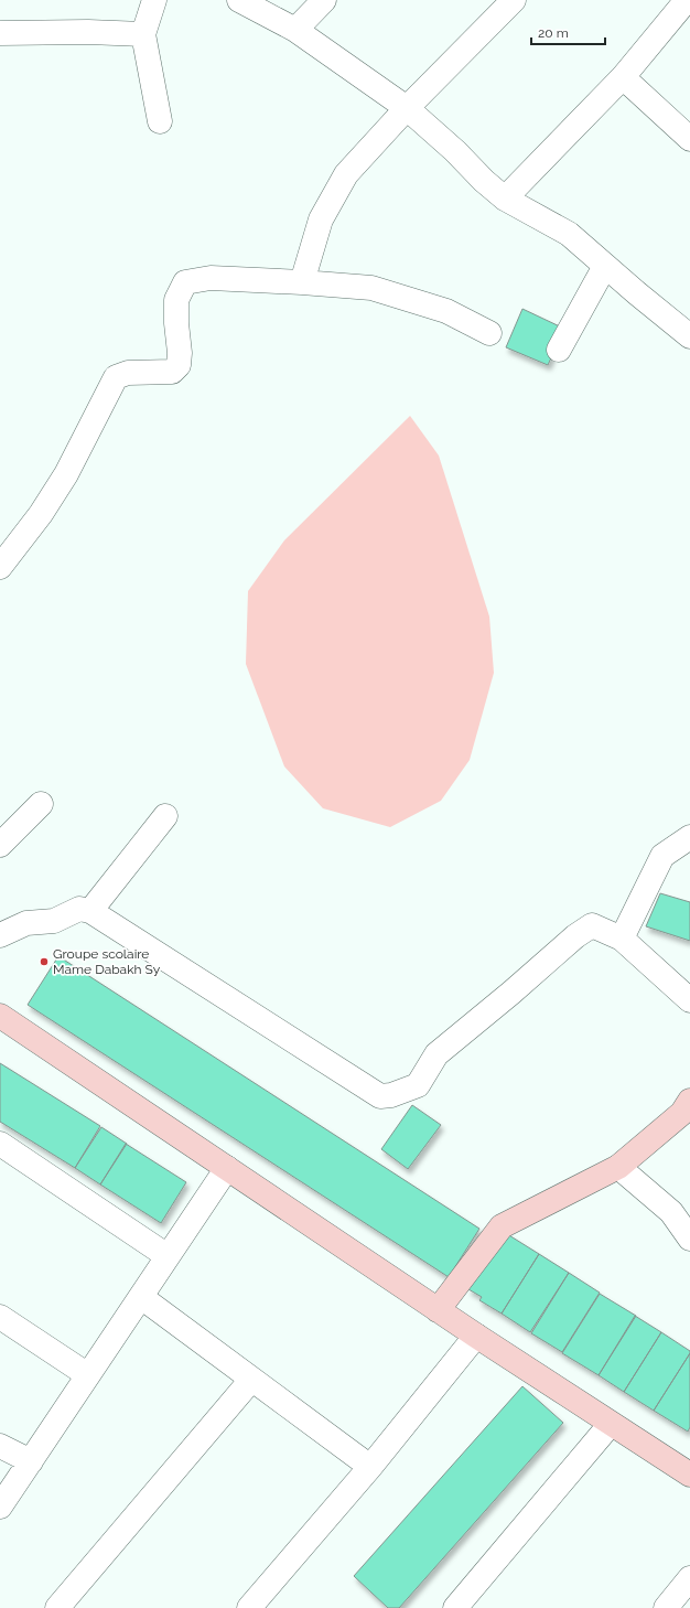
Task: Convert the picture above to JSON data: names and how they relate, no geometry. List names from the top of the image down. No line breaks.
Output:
{"places":["Groupe scolaire Mame Dabakh Sy"],"scale_bar":"20 m"}
